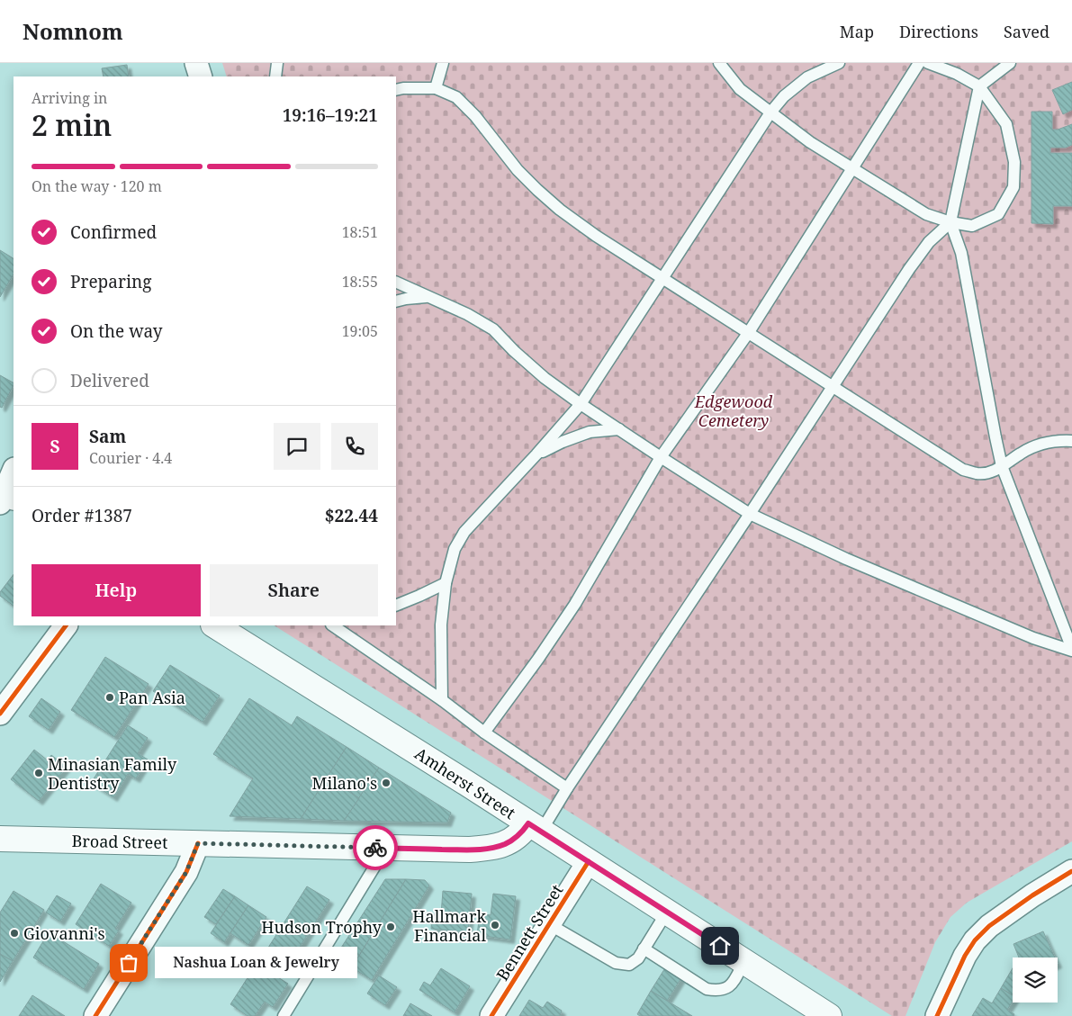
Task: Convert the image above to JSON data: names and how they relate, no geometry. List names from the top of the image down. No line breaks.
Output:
{"streets":{"main road":["Amherst Street","Broad Street"],"street":["Bennett Street"]},"crossings":[["Amherst Street","Broad Street"],["Amherst Street","Bennett Street"]],"parks":["Edgewood Cemetery"],"places":["Pan Asia","Minasian Family Dentistry","Milano's","Hallmark Financial","Hudson Trophy","Giovanni's","Nashua Loan & Jewelry"],"page":{"header":"Nomnom","nav":["Map","Directions","Saved"],"heading":["2 min","Arriving in","19:16–19:21"],"panel":["Sam","Courier · 4.4","Order #1387","$22.44"],"bar":"On the way · 120 m","list":[["Confirmed","18:51"],["Preparing","18:55"],["On the way","19:05"],"Delivered"],"round":"S","buttons":["Help","Share"],"bubble":"Nashua Loan & Jewelry"}}
